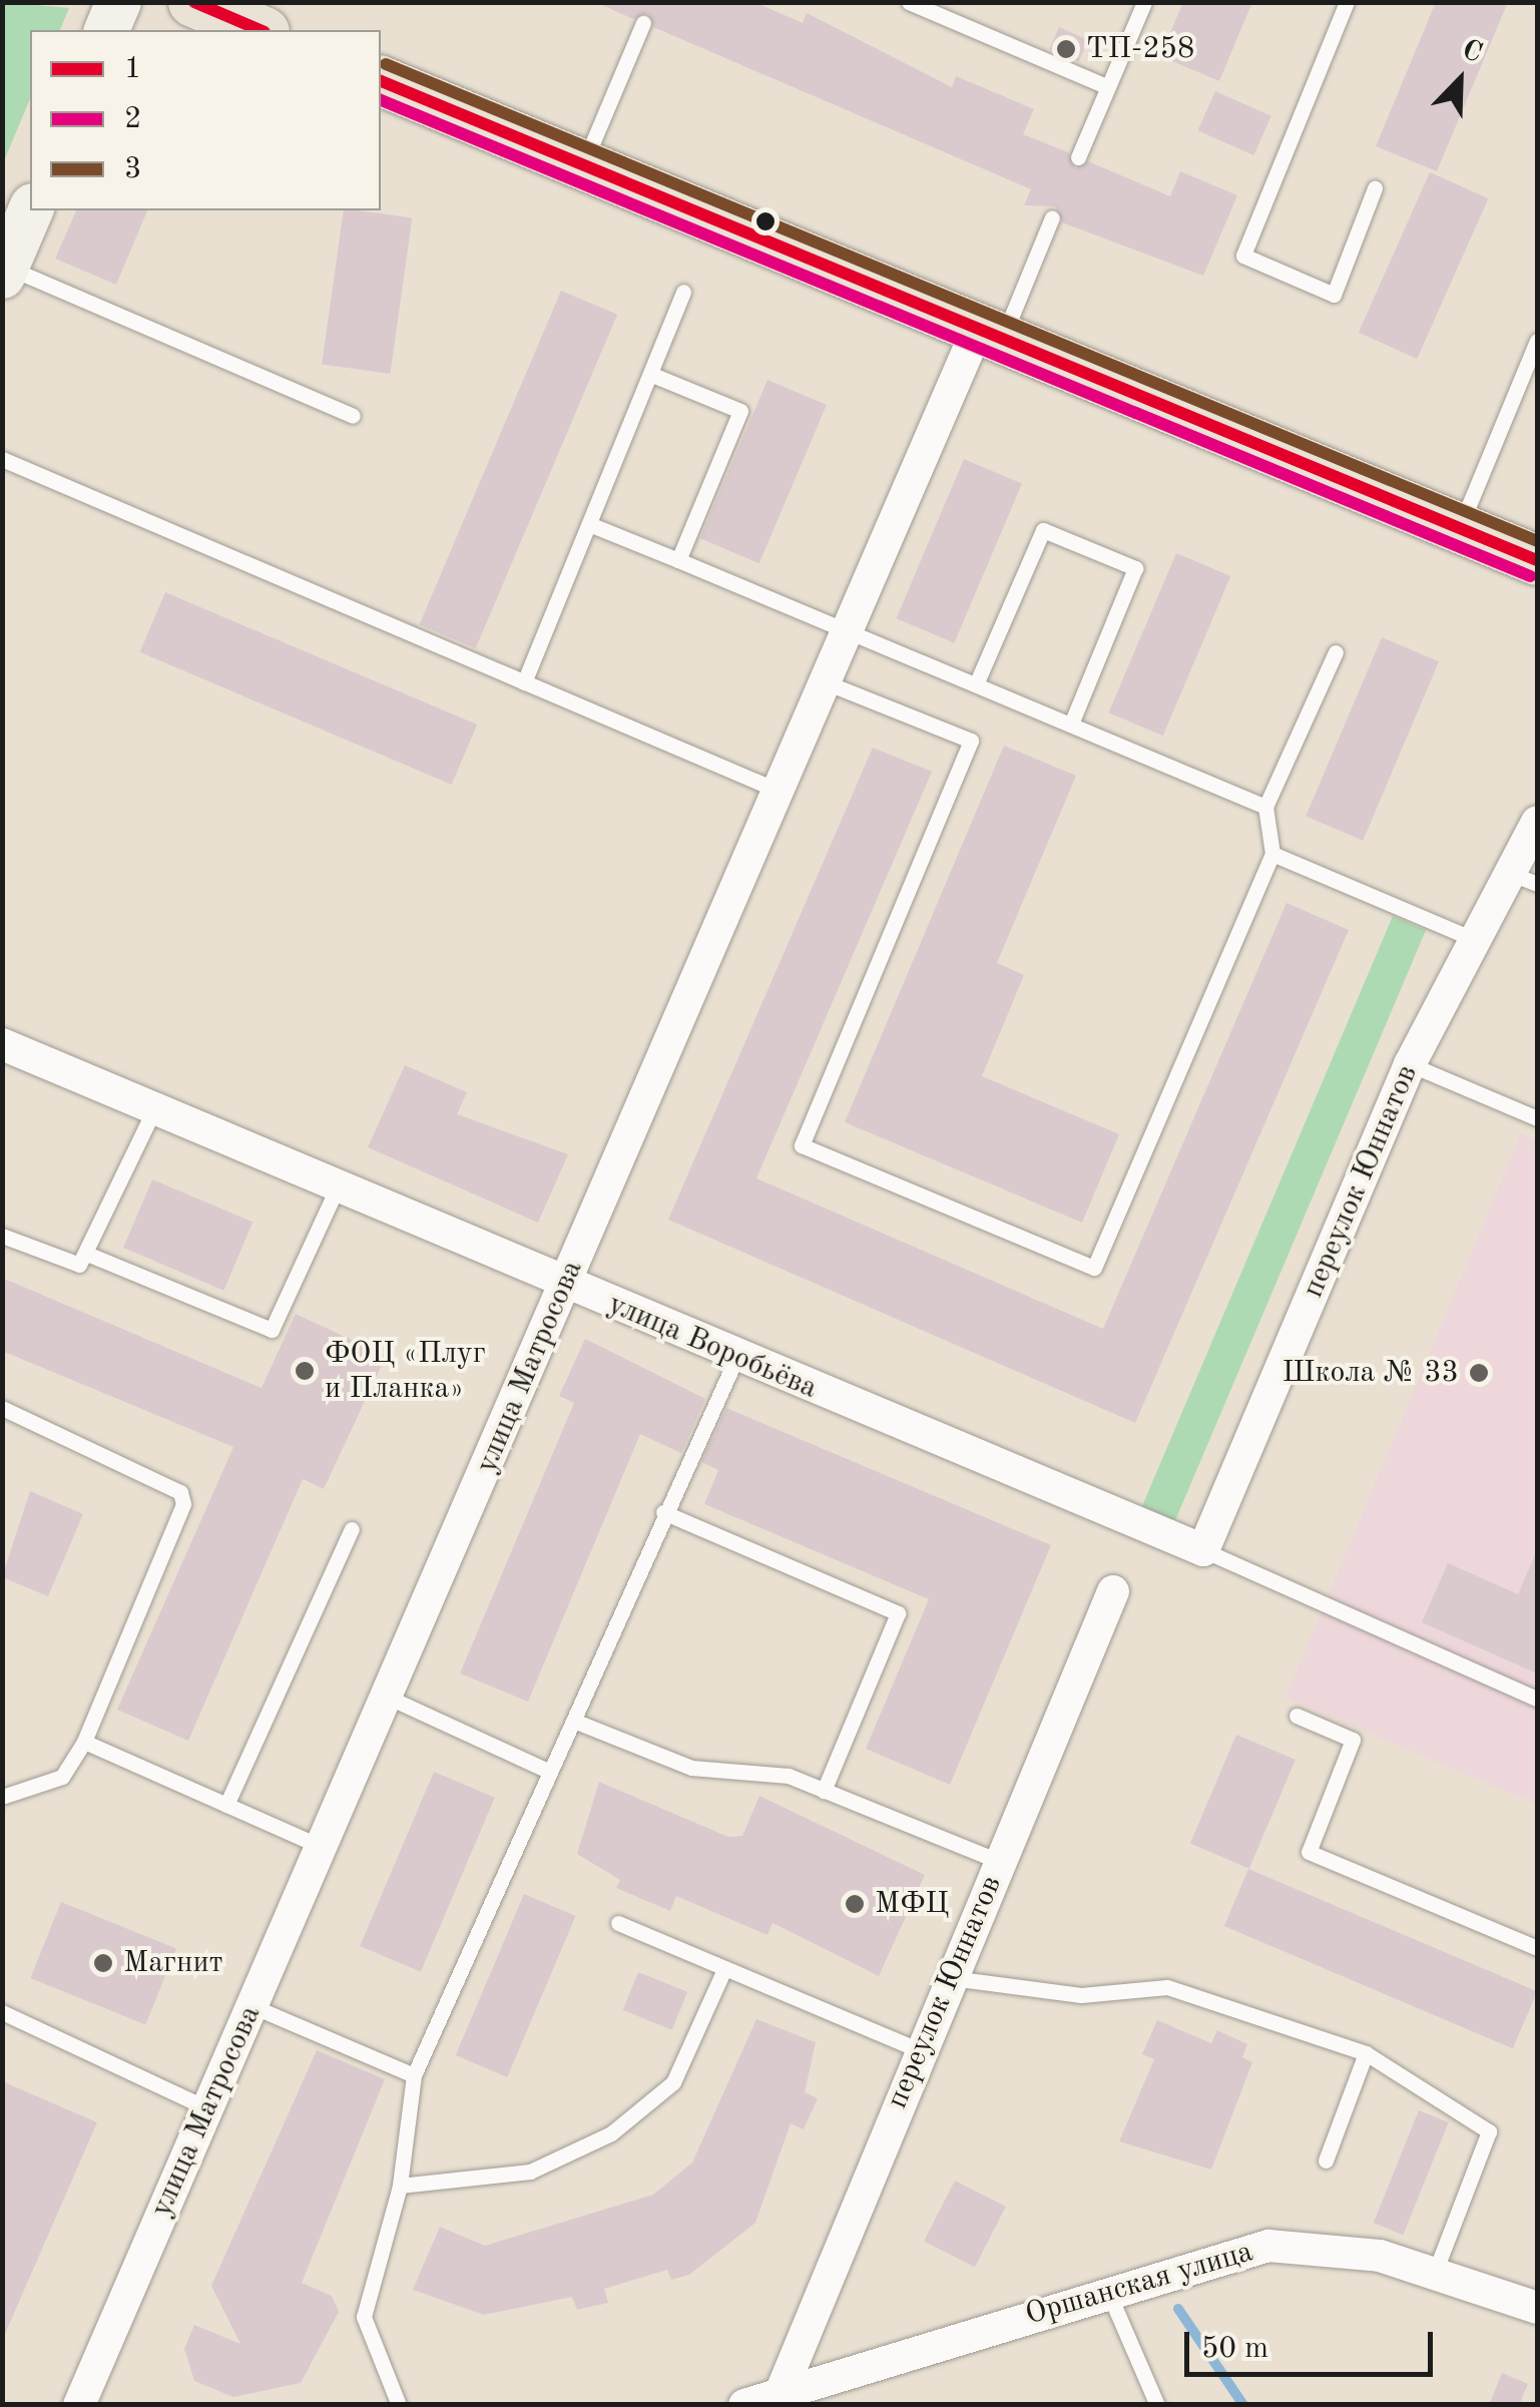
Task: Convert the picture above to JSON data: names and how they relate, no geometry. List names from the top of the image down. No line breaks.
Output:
{"streets":{"street":["переулок Юннатов","улица Воробьёва","улица Матросова","Оршанская улица"]},"crossings":[["переулок Юннатов","улица Воробьёва"],["переулок Юннатов","Оршанская улица"],["улица Воробьёва","улица Матросова"]],"places":["ТП-258","ФОЦ «Плуг и Планка»","Школа № 33","МФЦ","Магнит"],"lines":["transit line 1","transit line 3","transit line 2"],"legend":["1","2","3"],"scale_bar":"50 m","north":"top right"}
